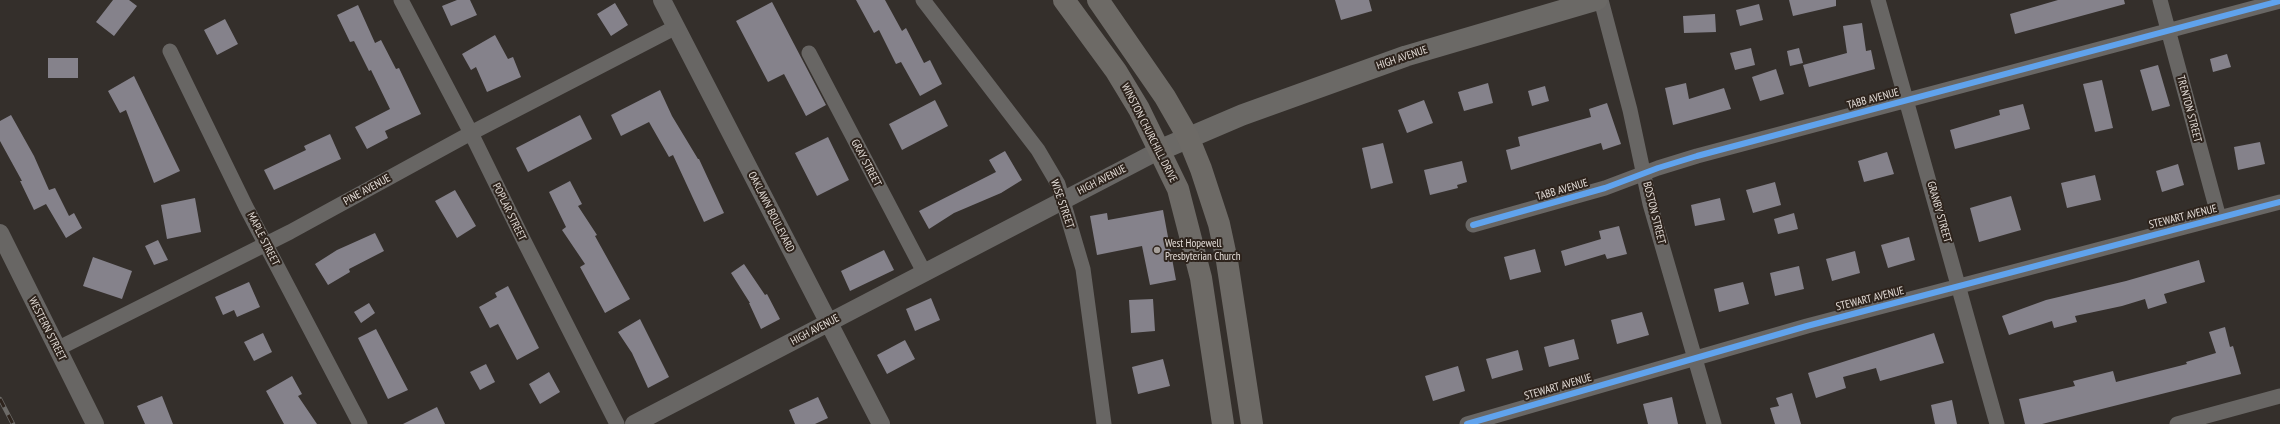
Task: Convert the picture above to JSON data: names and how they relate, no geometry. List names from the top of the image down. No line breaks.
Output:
{"streets":{"highway":["WINSTON CHURCHILL DRIVE"],"main road":["HIGH AVENUE"],"street":["TABB AVENUE","TRENTON STREET","GRAY STREET","PINE AVENUE","WISE STREET","POPLAR STREET","OAKLAWN BOULEVARD","GRANBY STREET","BOSTON STREET","STEWART AVENUE","MAPLE STREET","WESTERN STREET"]},"crossings":[["HIGH AVENUE","WINSTON CHURCHILL DRIVE"],["HIGH AVENUE","GRAY STREET"],["HIGH AVENUE","WISE STREET"],["HIGH AVENUE","OAKLAWN BOULEVARD"],["TABB AVENUE","TRENTON STREET"],["TABB AVENUE","GRANBY STREET"],["TABB AVENUE","BOSTON STREET"],["TRENTON STREET","STEWART AVENUE"],["PINE AVENUE","POPLAR STREET"],["PINE AVENUE","OAKLAWN BOULEVARD"],["PINE AVENUE","MAPLE STREET"],["PINE AVENUE","WESTERN STREET"],["GRANBY STREET","STEWART AVENUE"],["BOSTON STREET","STEWART AVENUE"]],"places":["West Hopewell Presbyterian Church"]}
